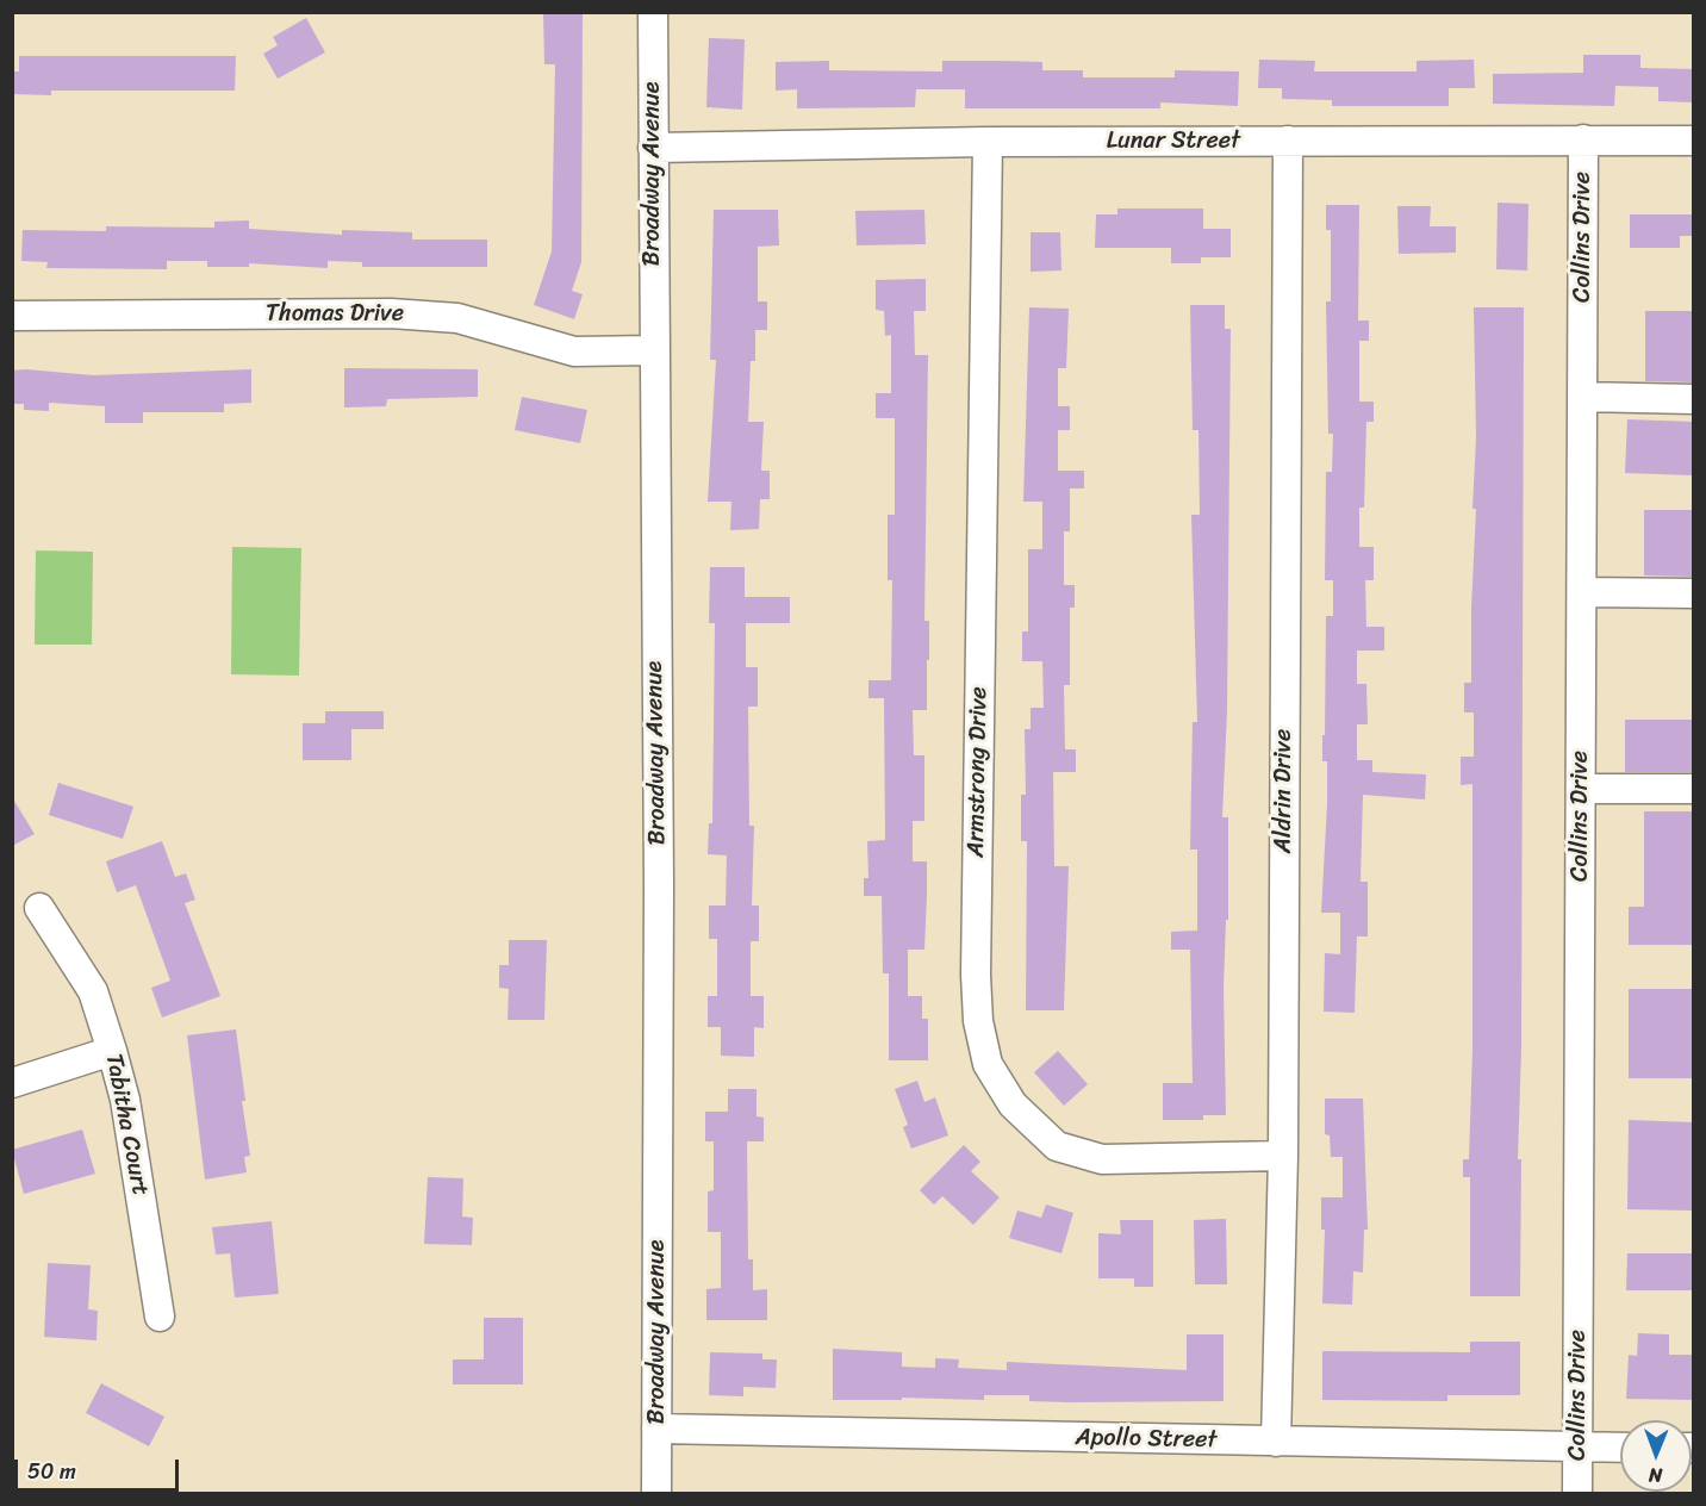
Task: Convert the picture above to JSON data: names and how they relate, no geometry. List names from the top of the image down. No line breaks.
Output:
{"streets":{"street":["Lunar Street","Broadway Avenue","Collins Drive","Thomas Drive","Armstrong Drive","Aldrin Drive","Tabitha Court","Apollo Street"]},"crossings":[["Lunar Street","Broadway Avenue"],["Lunar Street","Collins Drive"],["Lunar Street","Armstrong Drive"],["Lunar Street","Aldrin Drive"],["Broadway Avenue","Thomas Drive"],["Broadway Avenue","Apollo Street"],["Collins Drive","Apollo Street"],["Armstrong Drive","Aldrin Drive"],["Aldrin Drive","Apollo Street"]],"scale_bar":"50 m","north":"bottom"}
